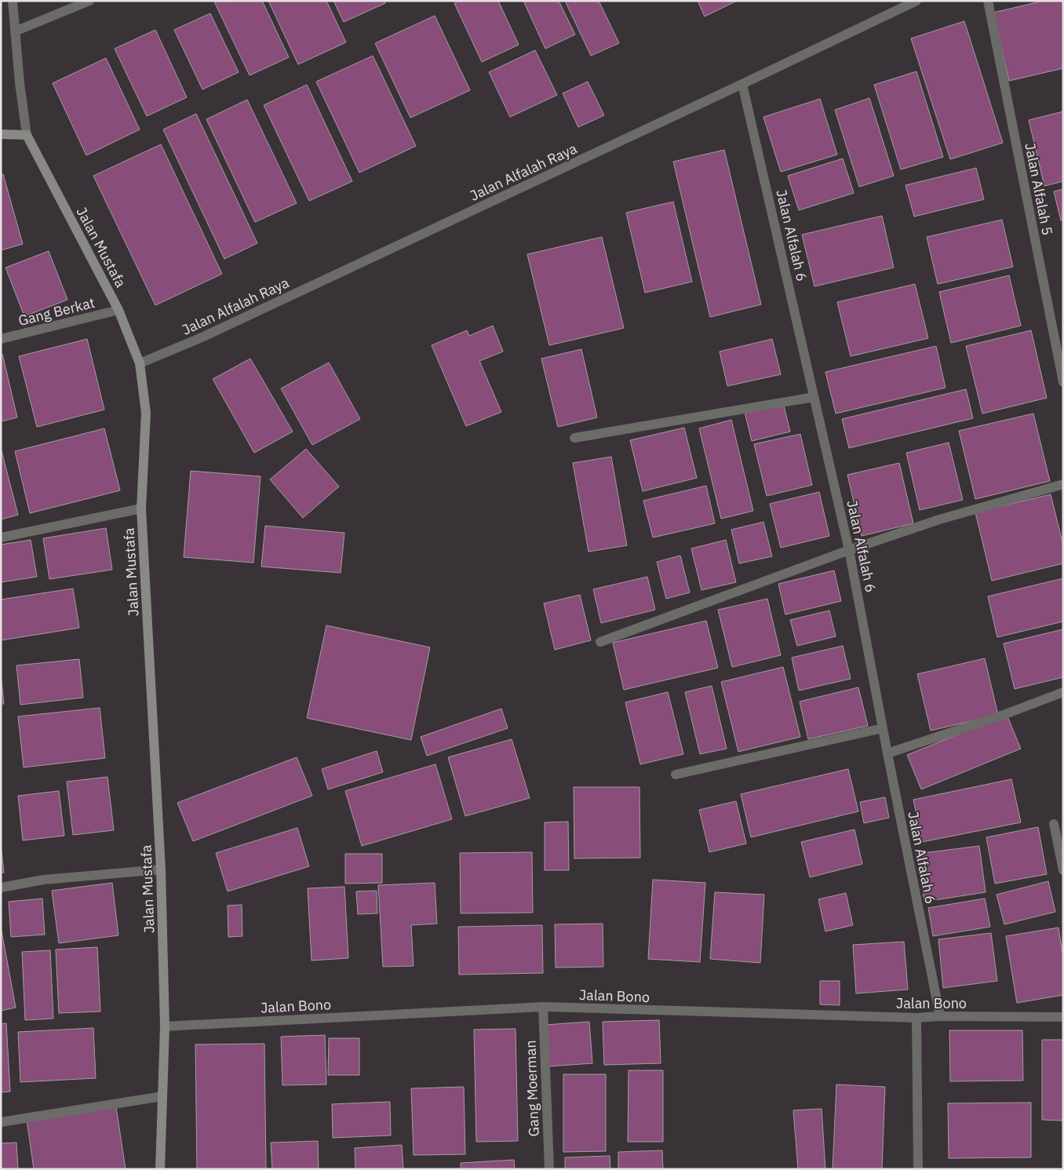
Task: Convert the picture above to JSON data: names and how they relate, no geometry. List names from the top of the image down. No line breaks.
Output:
{"streets":{"street":["Jalan Alfalah Raya","Jalan Alfalah 5","Jalan Alfalah 6","Jalan Mustafa","Gang Berkat","Jalan Bono","Gang Moerman"]},"crossings":[["Jalan Alfalah Raya","Jalan Alfalah 6"],["Jalan Alfalah Raya","Jalan Mustafa"],["Jalan Alfalah 6","Jalan Bono"],["Jalan Mustafa","Gang Berkat"],["Jalan Mustafa","Jalan Bono"],["Jalan Bono","Gang Moerman"]]}
